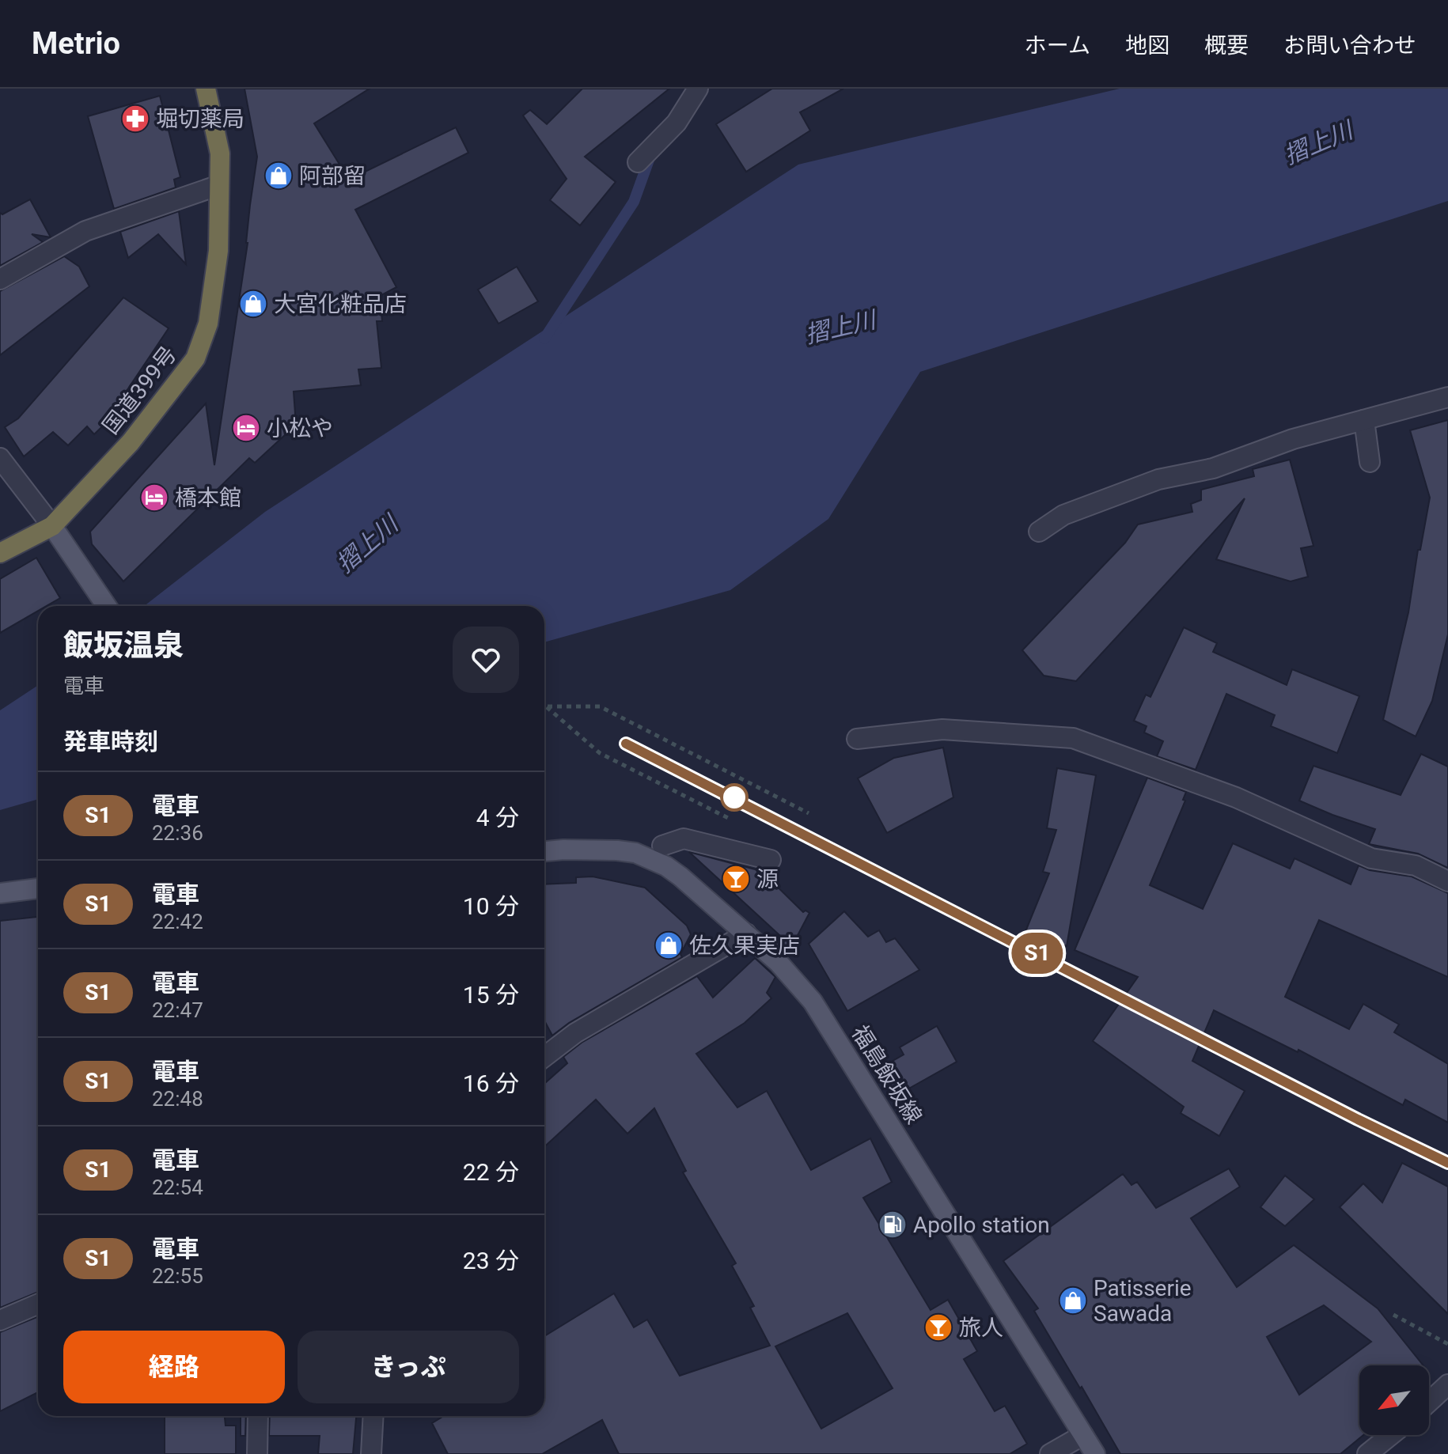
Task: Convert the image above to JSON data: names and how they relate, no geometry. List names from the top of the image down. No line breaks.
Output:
{"streets":{"highway":["国道399号"],"main road":["福島飯坂線"]},"water":["摺上川"],"places":{"pharmacy":["堀切薬局"],"shop":["阿部留","大宮化粧品店","佐久果実店","Patisserie Sawada"],"hotel":["小松や","橋本館"],"bar":["源","旅人"],"fuel station":["Apollo station"]},"north":"bottom left","page":{"header":"Metrio","nav":["ホーム","地図","概要","お問い合わせ"],"on_map":"S1","heading":[["飯坂温泉","電車"],"発車時刻"],"list":[{"mark":"S1","name":"電車","note":"22:36","value":"4 分"},{"mark":"S1","name":"電車","note":"22:42","value":"10 分"},{"mark":"S1","name":"電車","note":"22:47","value":"15 分"},{"mark":"S1","name":"電車","note":"22:48","value":"16 分"},{"mark":"S1","name":"電車","note":"22:54","value":"22 分"},{"mark":"S1","name":"電車","note":"22:55","value":"23 分"}],"buttons":["経路","きっぷ"]}}
